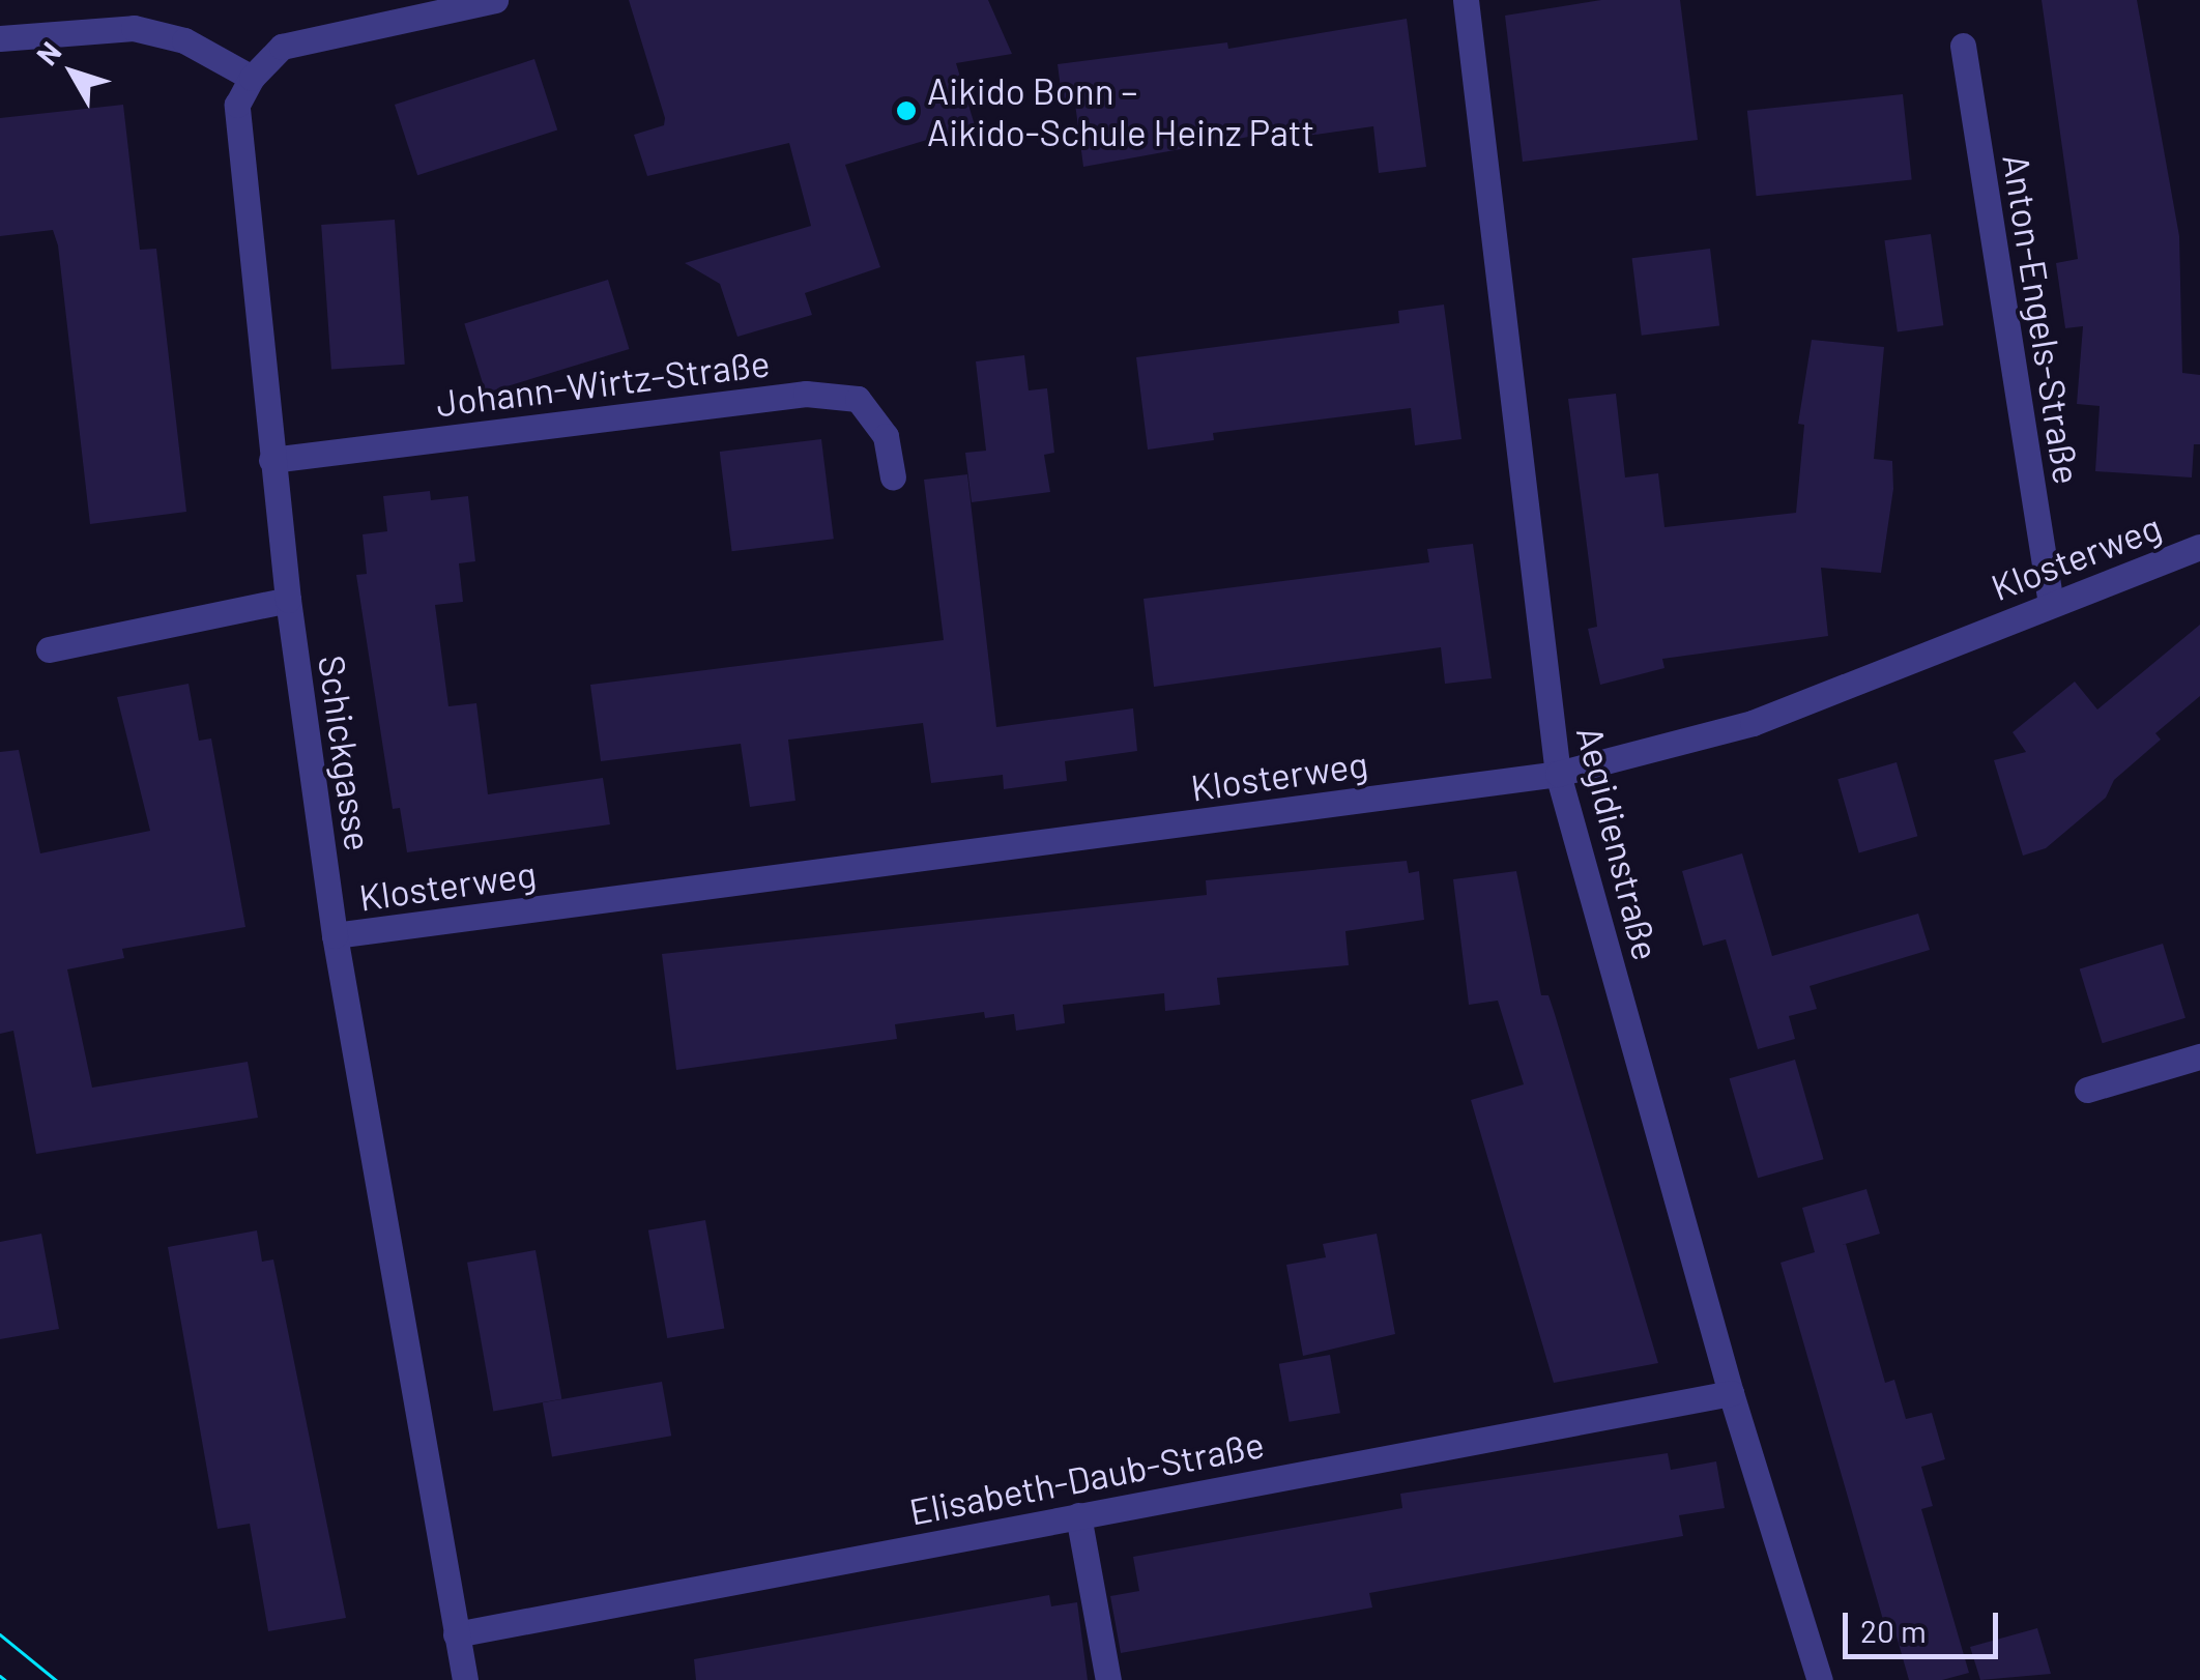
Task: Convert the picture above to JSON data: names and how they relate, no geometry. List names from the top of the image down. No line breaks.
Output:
{"streets":{"street":["Anton-Engels-Straße","Johann-Wirtz-Straße","Klosterweg","Schickgasse","Aegidienstraße","Elisabeth-Daub-Straße"]},"crossings":[["Anton-Engels-Straße","Klosterweg"],["Johann-Wirtz-Straße","Schickgasse"],["Klosterweg","Schickgasse"],["Klosterweg","Aegidienstraße"],["Schickgasse","Elisabeth-Daub-Straße"],["Aegidienstraße","Elisabeth-Daub-Straße"]],"places":["Aikido Bonn – Aikido-Schule Heinz Patt"],"scale_bar":"20 m","north":"top left"}
